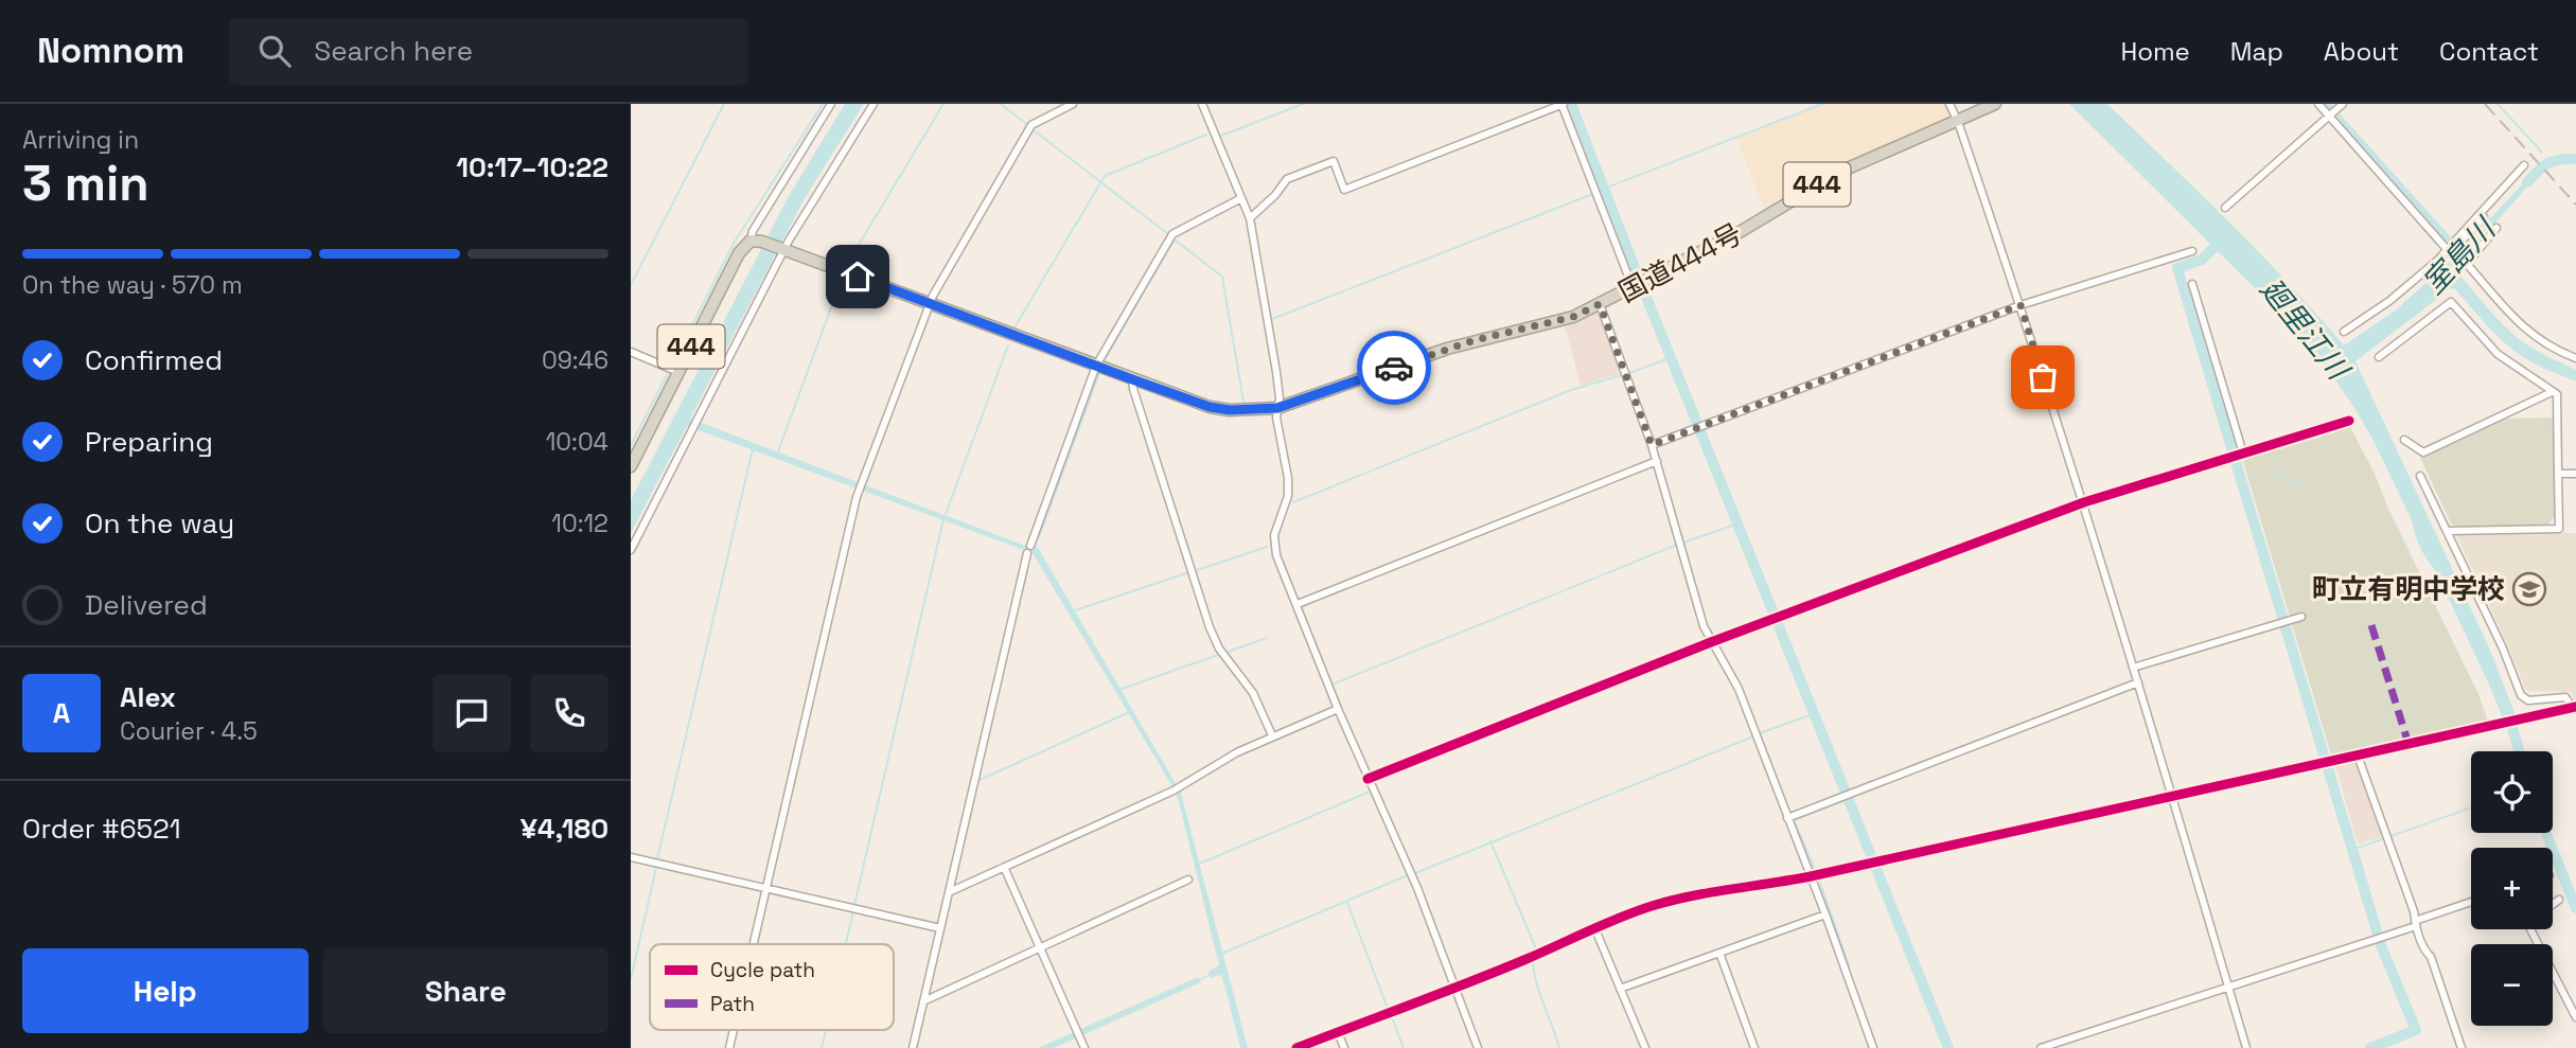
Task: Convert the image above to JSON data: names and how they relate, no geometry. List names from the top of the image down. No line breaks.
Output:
{"streets":{"highway":["444","国道444号"]},"crossings":[["444","国道444号"]],"water":["室島川","廻里江川"],"places":{"school or university":["町立有明中学校"]},"legend":["Cycle path","Path"],"page":{"header":"Nomnom","search":"Search here","nav":["Home","Map","About","Contact"],"heading":["3 min","Arriving in","10:17–10:22"],"panel":["Alex","Courier · 4.5","Order #6521","¥4,180"],"bar":"On the way · 570 m","list":[["Confirmed","09:46"],["Preparing","10:04"],["On the way","10:12"],"Delivered"],"round":"A","map_buttons":["+","−"],"buttons":["Help","Share"]}}
